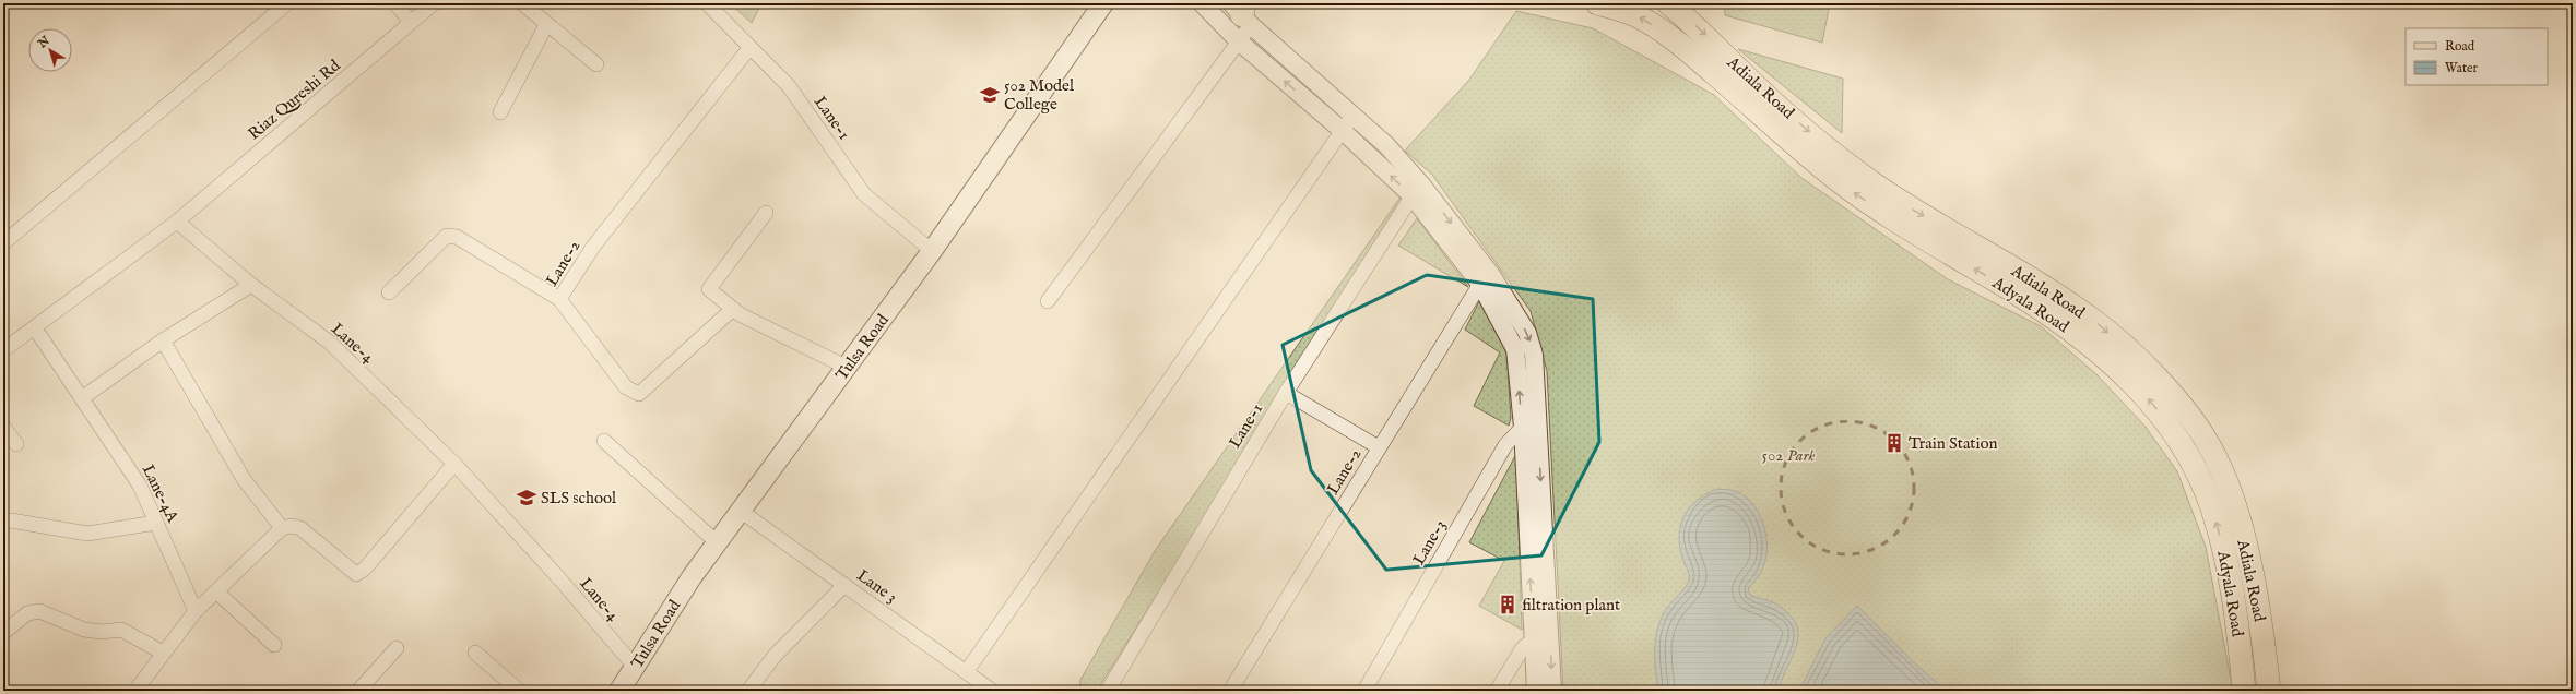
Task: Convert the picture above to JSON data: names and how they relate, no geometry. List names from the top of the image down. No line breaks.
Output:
{"streets":{"main road":["Adiala Road","Adyala Road","Tulsa Road"],"street":["Riaz Qureshi Rd","Lane-1","Lane-2","Lane-4","Lane-4A","Lane-3","Lane 3"]},"crossings":[["Adiala Road","Adyala Road"],["Riaz Qureshi Rd","Lane-4"],["Lane-1","Lane-2"],["Lane-1","Tulsa Road"],["Lane-4","Tulsa Road"],["Tulsa Road","Lane 3"]],"one_way":["Adyala Road"],"parks":["502 Park"],"places":{"school or university":["502 Model College","SLS school"],"building":["Train Station","filtration plant"]},"legend":["Road","Water"],"north":"top left"}
